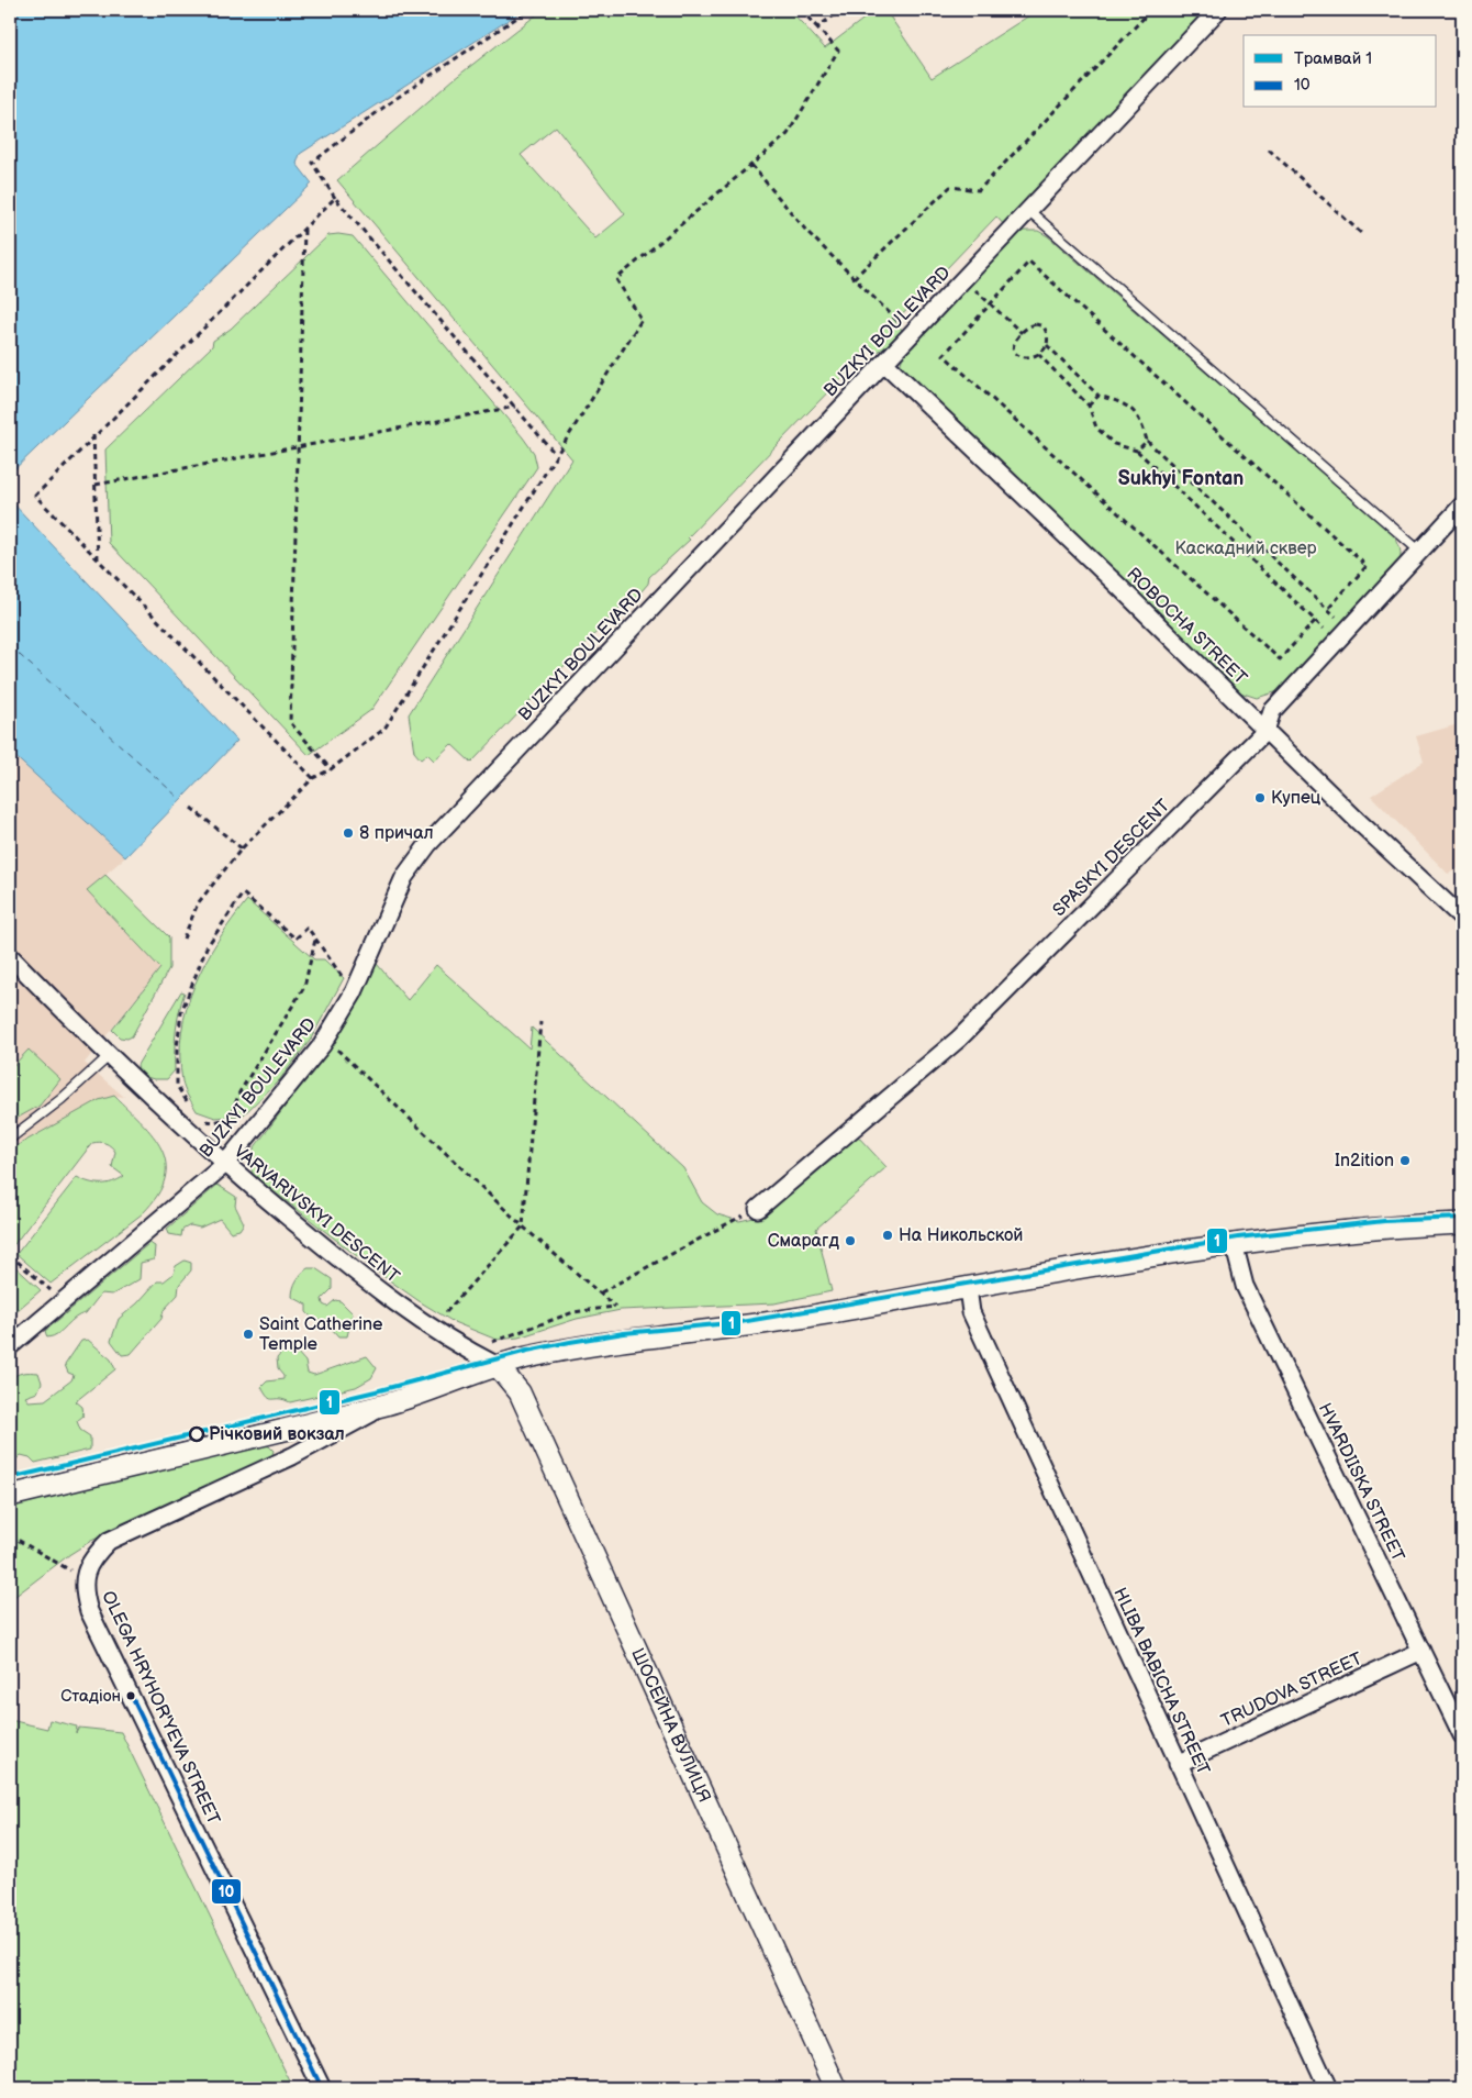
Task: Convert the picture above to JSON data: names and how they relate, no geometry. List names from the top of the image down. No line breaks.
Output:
{"streets":{"street":["BUZKYI BOULEVARD","ROBOCHA STREET","SPASKYI DESCENT","VARVARIVSKYI DESCENT","HVARDIISKA STREET","HLIBA BABICHA STREET","TRUDOVA STREET","OLEGA HRYHOR'YEVA STREET","ШОСЕЙНА ВУЛИЦЯ"]},"crossings":[["BUZKYI BOULEVARD","ROBOCHA STREET"],["BUZKYI BOULEVARD","VARVARIVSKYI DESCENT"],["ROBOCHA STREET","SPASKYI DESCENT"],["VARVARIVSKYI DESCENT","ШОСЕЙНА ВУЛИЦЯ"],["HVARDIISKA STREET","TRUDOVA STREET"],["HLIBA BABICHA STREET","TRUDOVA STREET"]],"districts":["Sukhyi Fontan"],"parks":["Каскадний сквер"],"places":["Купец","8 причал","In2ition","На Никольской","Смарагд","Saint Catherine Temple","Річковий вокзал","Стадіон"],"lines":["tram line 1","transit line 10"],"legend":["Трамвай 1","10"]}
